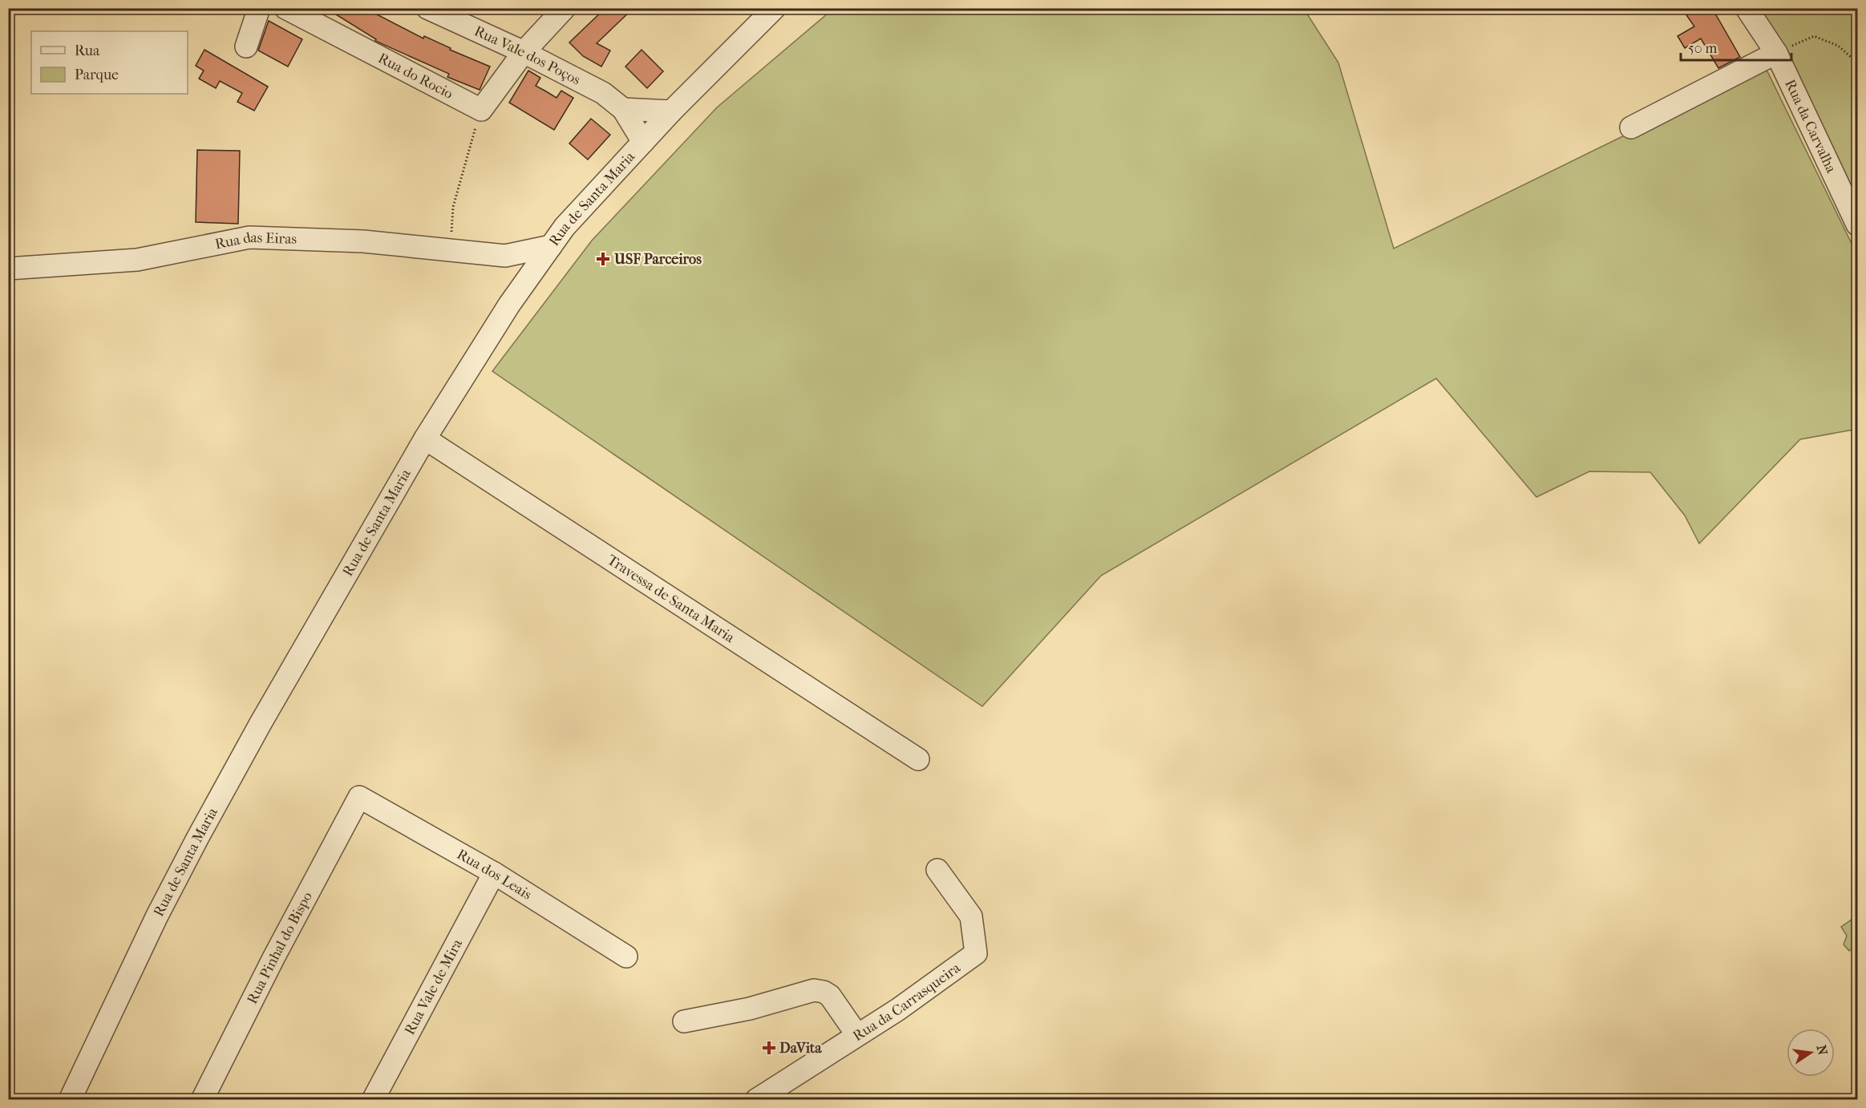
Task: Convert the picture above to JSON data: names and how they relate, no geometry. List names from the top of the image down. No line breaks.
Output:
{"streets":{"street":["Rua Vale dos Poços","Rua do Rocio","Rua da Carvalha","Rua de Santa Maria","Rua das Eiras","Travessa de Santa Maria","Rua dos Leais","Rua Pinhal do Bispo","Rua Vale de Mira","Rua da Carrasqueira"]},"crossings":[["Rua Vale dos Poços","Rua de Santa Maria"],["Rua de Santa Maria","Rua das Eiras"],["Rua de Santa Maria","Travessa de Santa Maria"],["Rua dos Leais","Rua Pinhal do Bispo"],["Rua dos Leais","Rua Vale de Mira"]],"places":{"health":["USF Parceiros","DaVita"]},"legend":["Rua","Parque"],"scale_bar":"50 m","north":"right"}
